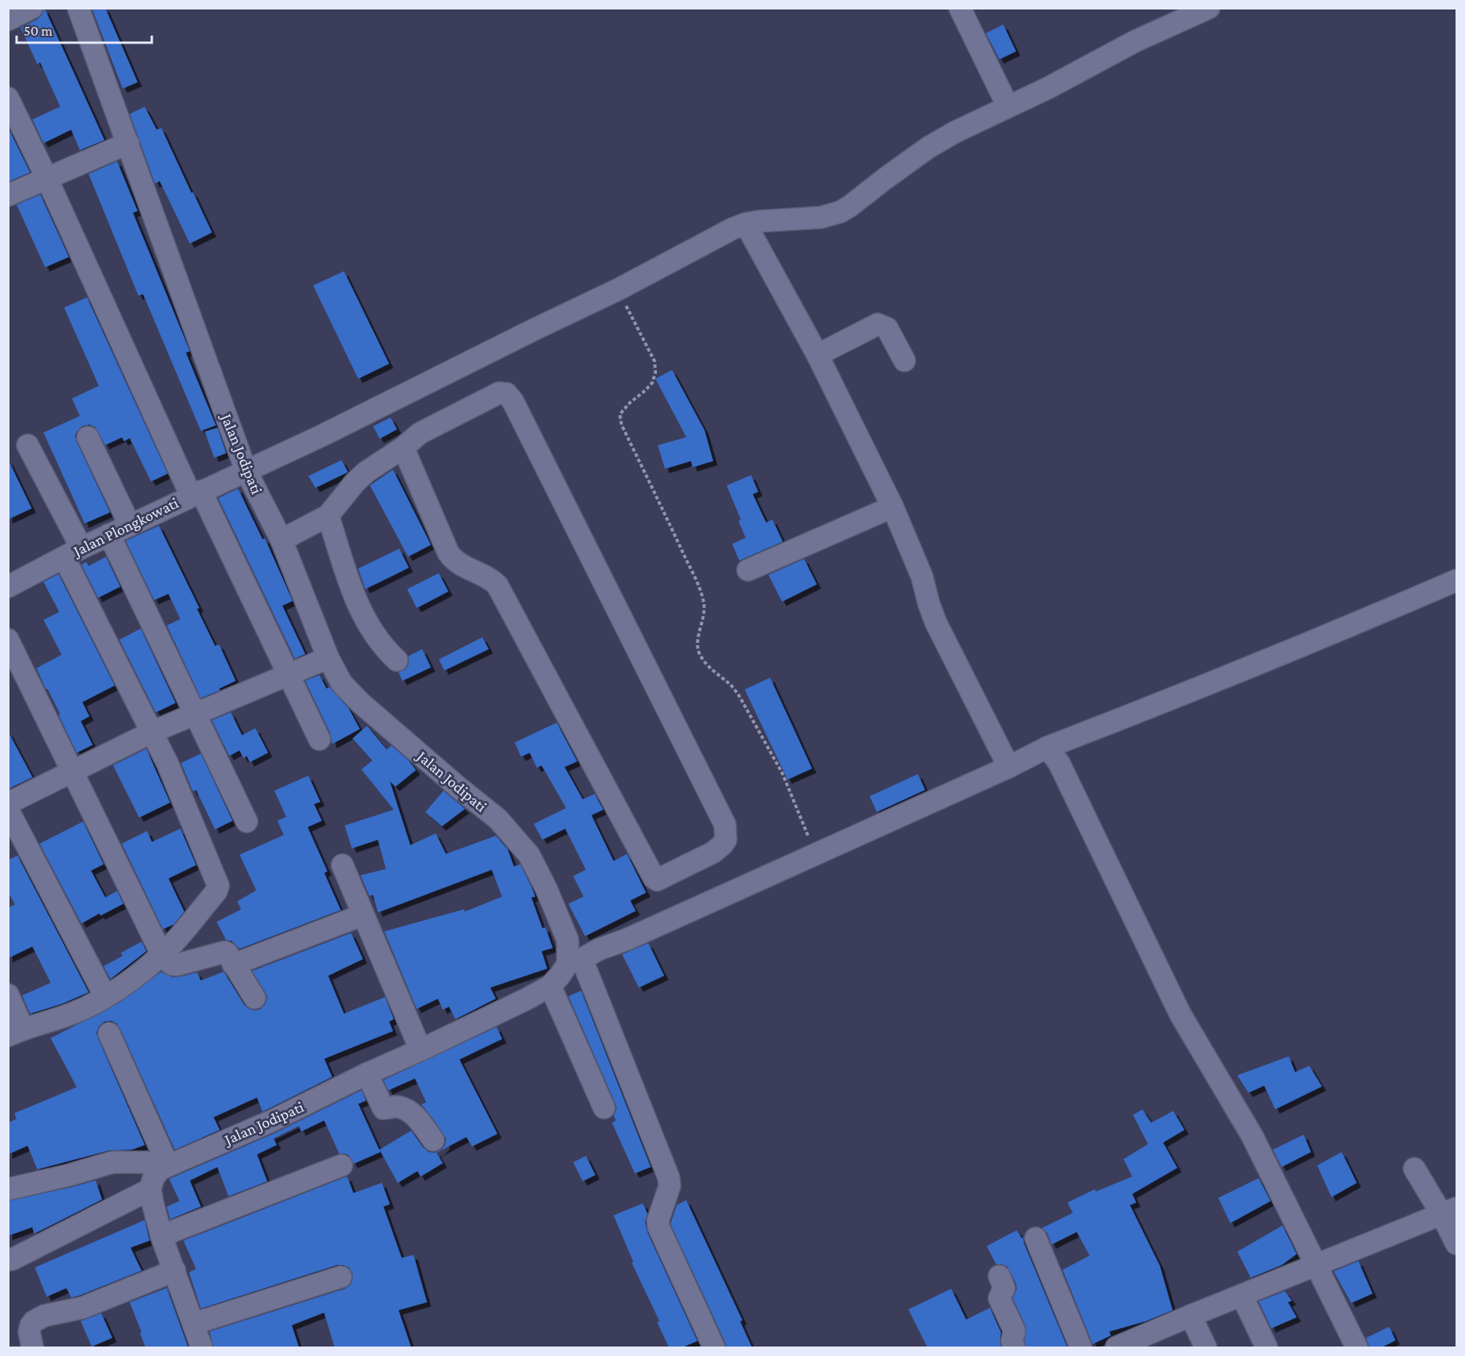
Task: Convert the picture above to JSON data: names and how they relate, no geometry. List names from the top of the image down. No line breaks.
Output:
{"streets":{"street":["Jalan Jodipati","Jalan Plongkowati"]},"crossings":[["Jalan Jodipati","Jalan Plongkowati"]],"scale_bar":"50 m"}
